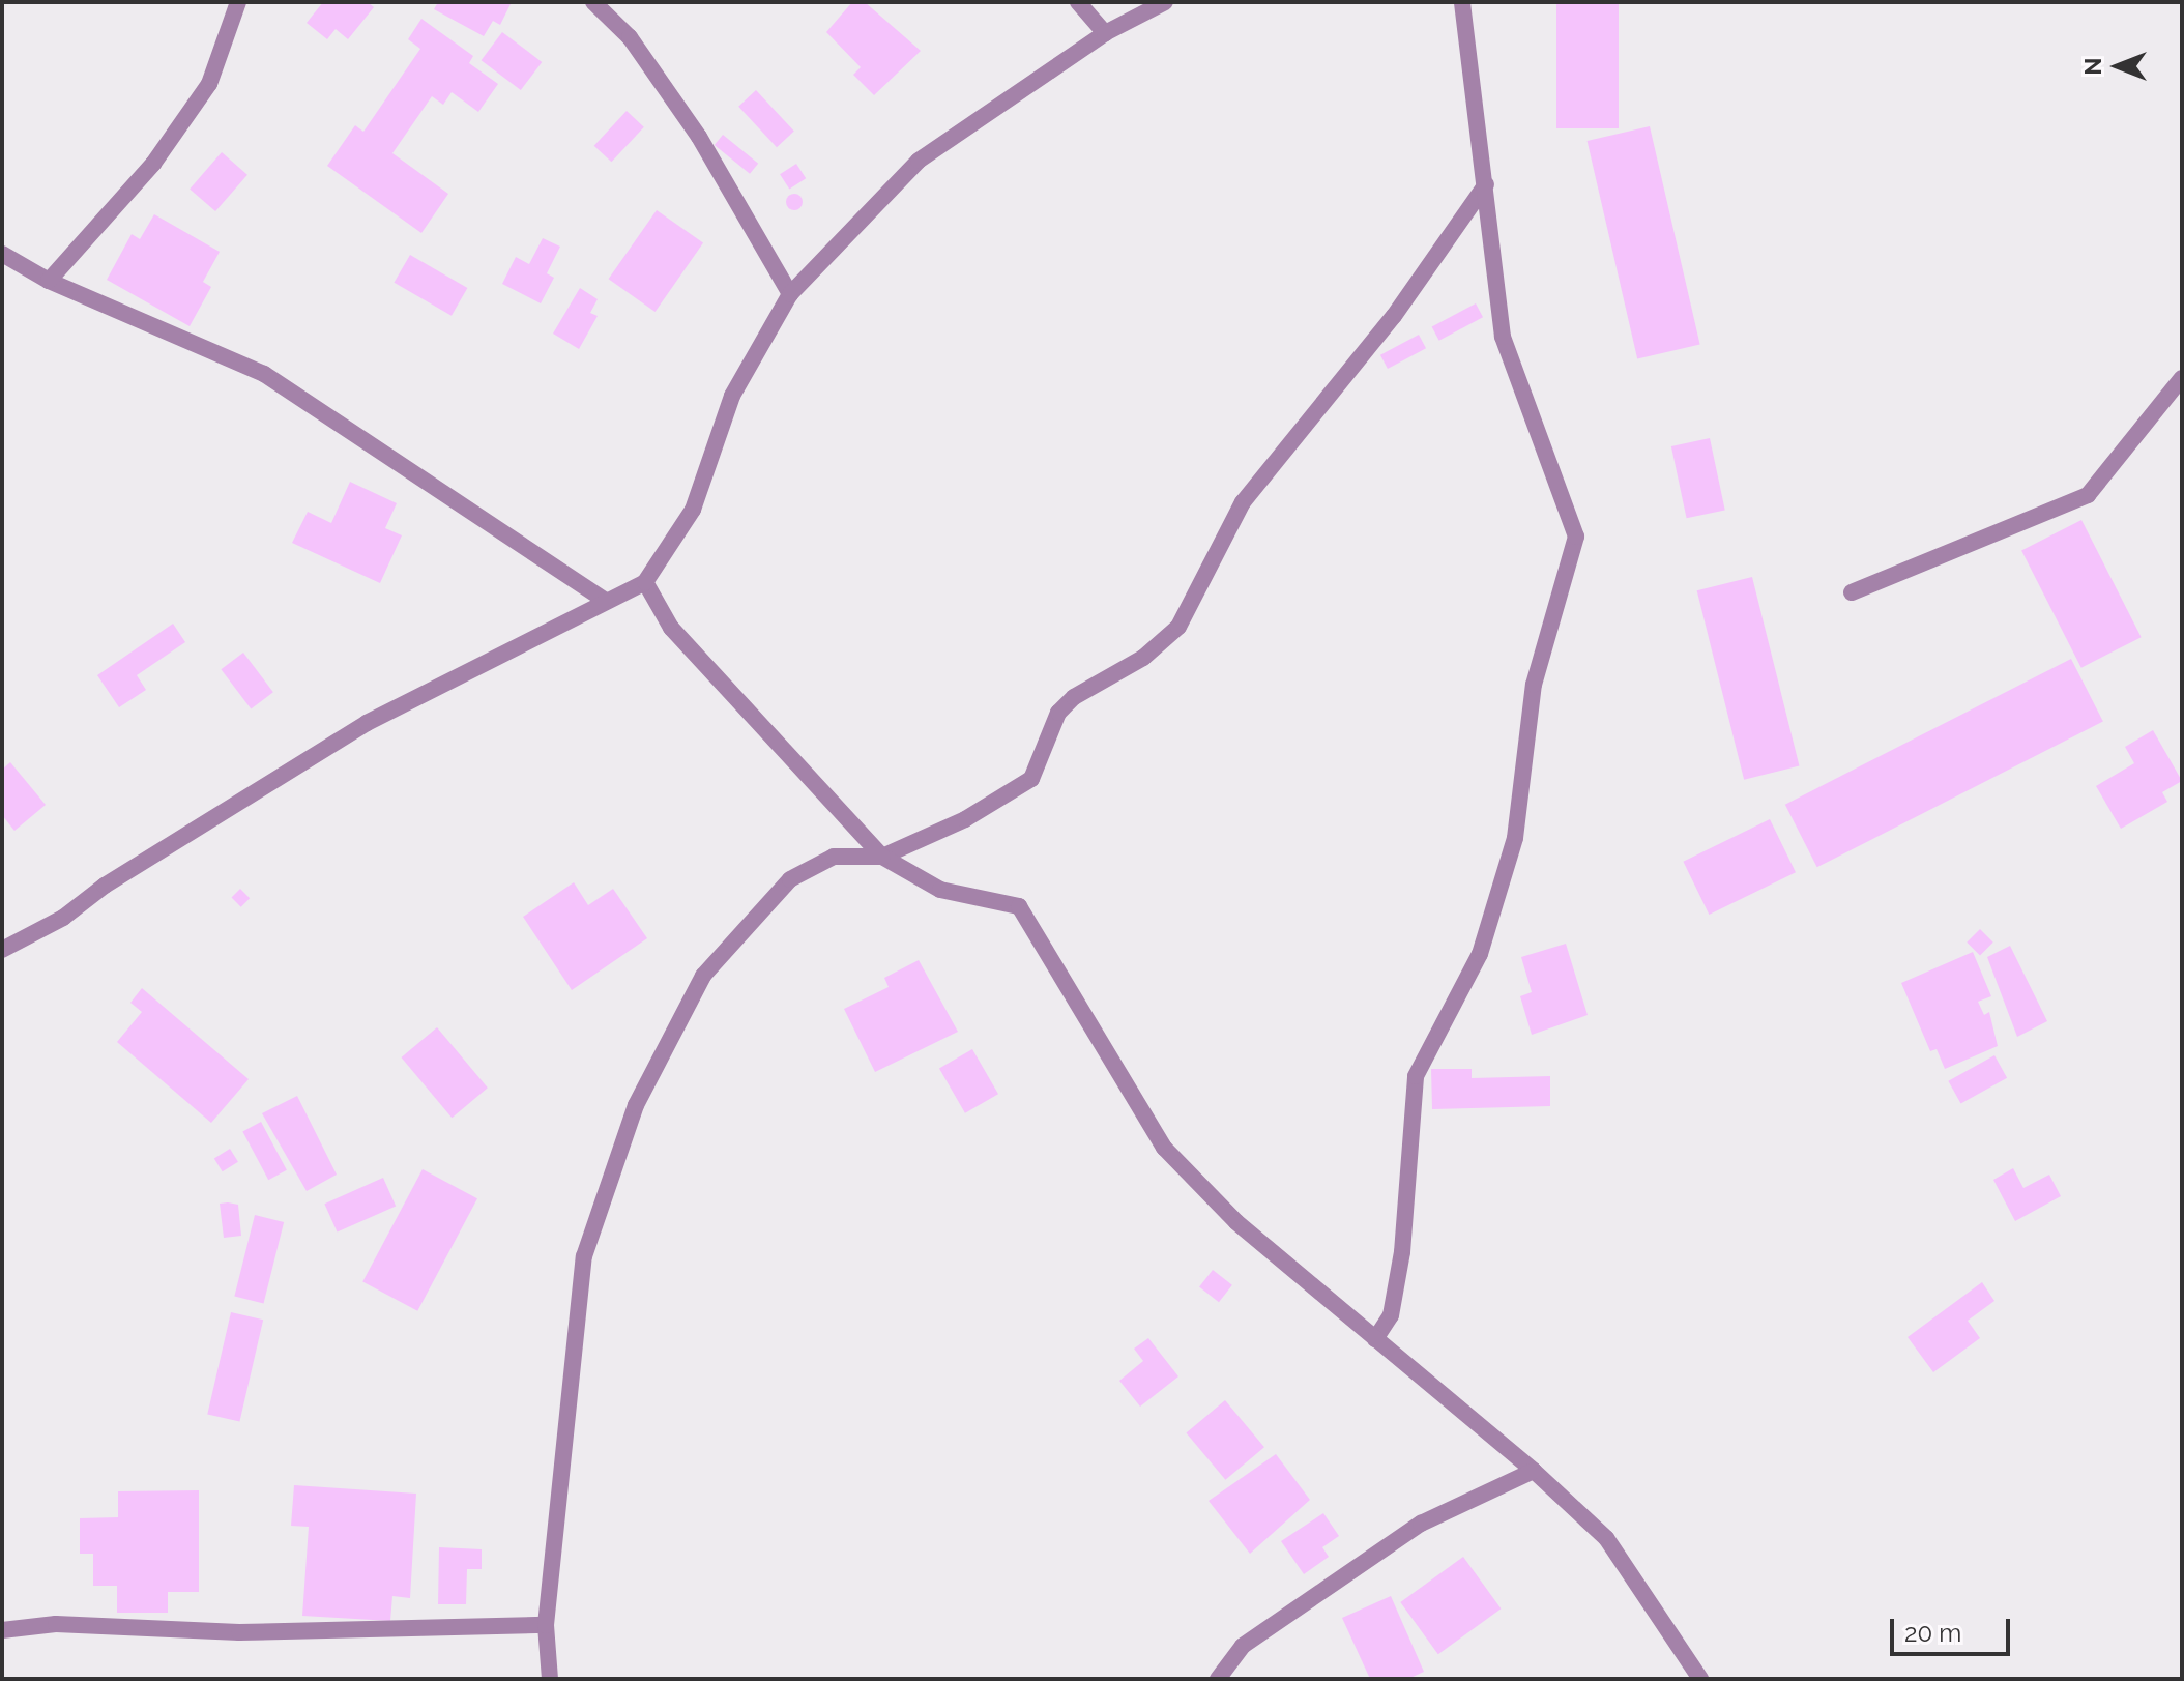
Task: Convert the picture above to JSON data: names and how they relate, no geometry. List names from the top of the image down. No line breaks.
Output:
{"scale_bar":"20 m","north":"left"}
